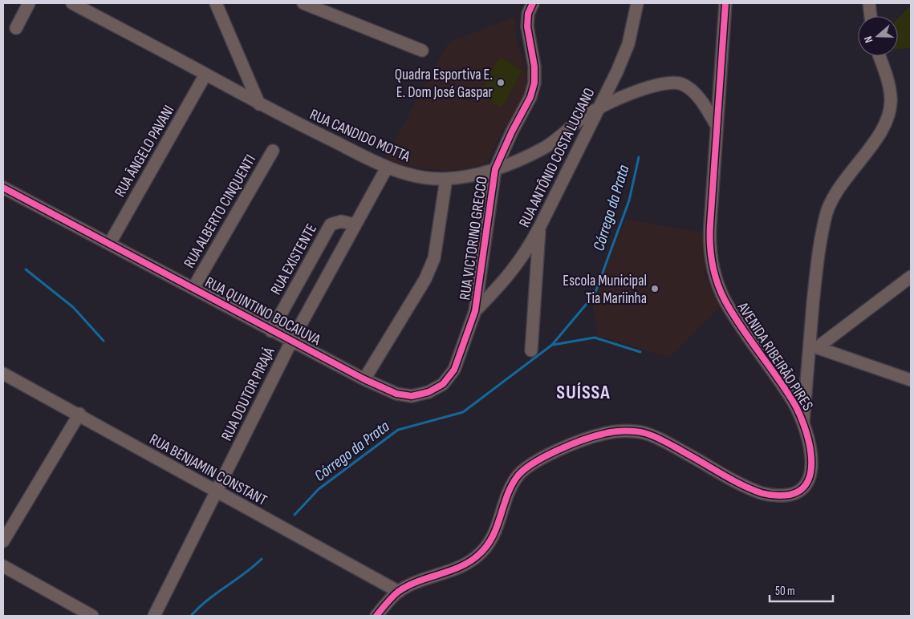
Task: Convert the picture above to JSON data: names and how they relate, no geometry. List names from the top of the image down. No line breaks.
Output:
{"streets":{"street":["RUA CANDIDO MOTTA","RUA ÂNGELO PAVANI","RUA ANTÔNIO COSTA LUCIANO","RUA ALBERTO CINQUENTI","RUA VICTORINO GRECCO","RUA EXISTENTE","RUA QUINTINO BOCAIUVA","AVENIDA RIBEIRÃO PIRES","RUA DOUTOR PIRAJÁ","RUA BENJAMIN CONSTANT"]},"crossings":[["RUA CANDIDO MOTTA","RUA ÂNGELO PAVANI"],["RUA CANDIDO MOTTA","RUA ANTÔNIO COSTA LUCIANO"],["RUA CANDIDO MOTTA","RUA VICTORINO GRECCO"],["RUA CANDIDO MOTTA","AVENIDA RIBEIRÃO PIRES"],["RUA CANDIDO MOTTA","RUA DOUTOR PIRAJÁ"],["RUA ÂNGELO PAVANI","RUA QUINTINO BOCAIUVA"],["RUA ANTÔNIO COSTA LUCIANO","RUA VICTORINO GRECCO"],["RUA ANTÔNIO COSTA LUCIANO","RUA QUINTINO BOCAIUVA"],["RUA ALBERTO CINQUENTI","RUA QUINTINO BOCAIUVA"],["RUA VICTORINO GRECCO","RUA QUINTINO BOCAIUVA"],["RUA EXISTENTE","RUA QUINTINO BOCAIUVA"],["RUA EXISTENTE","RUA DOUTOR PIRAJÁ"],["RUA QUINTINO BOCAIUVA","RUA DOUTOR PIRAJÁ"],["AVENIDA RIBEIRÃO PIRES","RUA BENJAMIN CONSTANT"],["RUA DOUTOR PIRAJÁ","RUA BENJAMIN CONSTANT"]],"districts":["SUÍSSA"],"water":["Córrego da Prata"],"places":["Quadra Esportiva E. E. Dom José Gaspar","Escola Municipal Tia Mariinha"],"scale_bar":"50 m","north":"left"}
